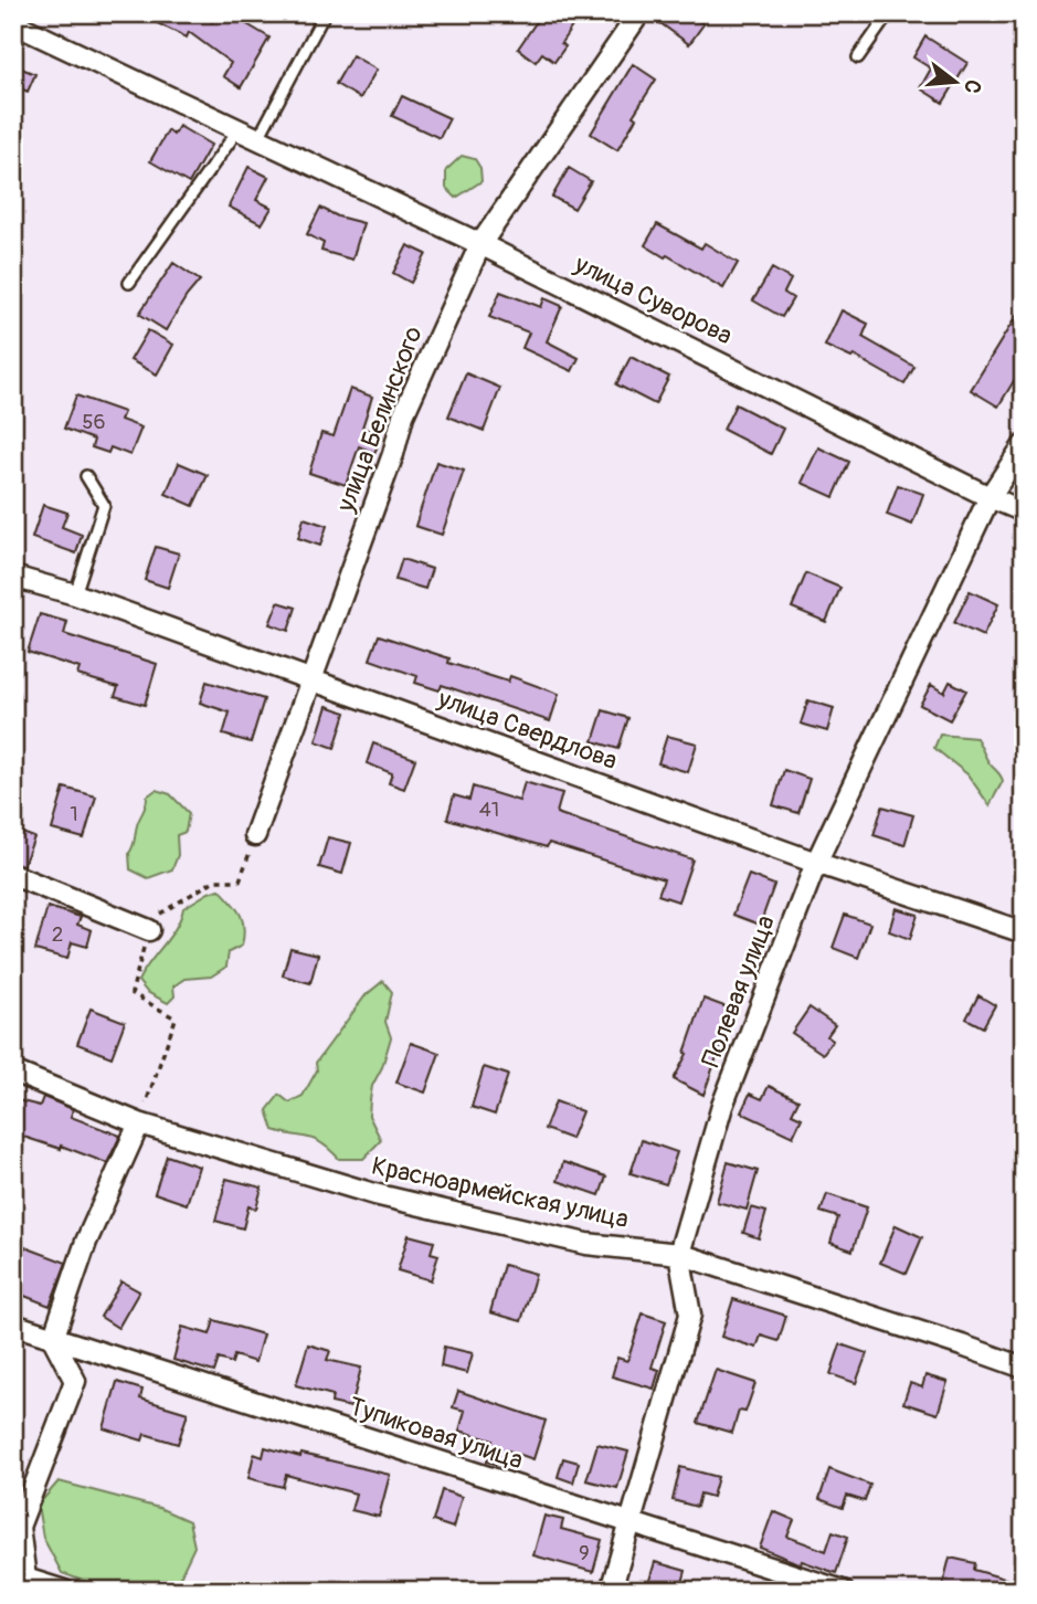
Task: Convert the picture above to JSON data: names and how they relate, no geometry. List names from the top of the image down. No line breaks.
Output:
{"streets":{"street":["улица Суворова","улица Белинского","улица Свердлова","Полевая улица","Красноармейская улица","Тупиковая улица"]},"crossings":[["улица Суворова","улица Белинского"],["улица Суворова","Полевая улица"],["улица Белинского","улица Свердлова"],["улица Свердлова","Полевая улица"],["Полевая улица","Красноармейская улица"],["Полевая улица","Тупиковая улица"]],"house_numbers":["56","41","1","2","9"],"north":"right"}
